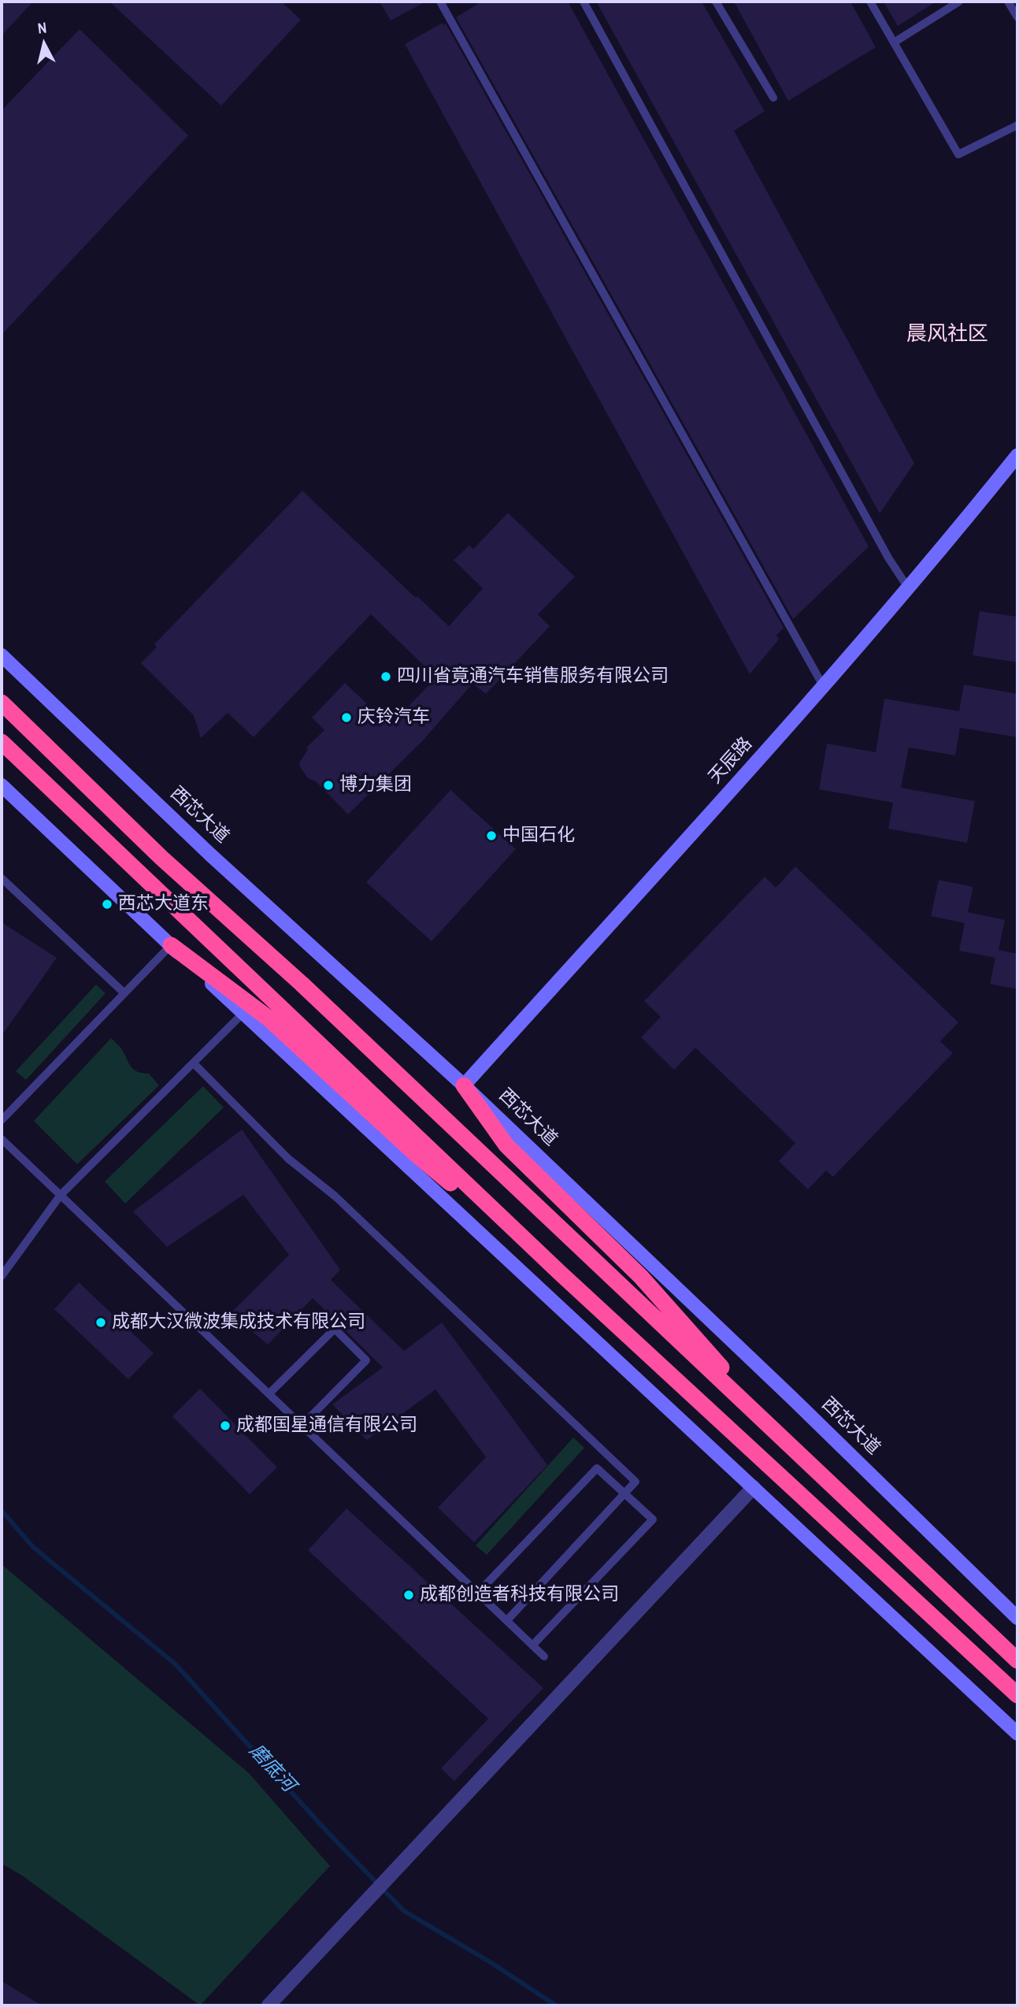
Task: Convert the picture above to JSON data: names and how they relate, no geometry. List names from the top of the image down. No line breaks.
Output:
{"streets":{"main road":["天辰路","西芯大道"]},"crossings":[["天辰路","西芯大道"]],"districts":["晨风社区"],"water":["磨底河"],"places":["四川省竟通汽车销售服务有限公司","庆铃汽车","博力集团","中国石化","西芯大道东","成都大汉微波集成技术有限公司","成都国星通信有限公司","成都创造者科技有限公司"],"north":"top"}
